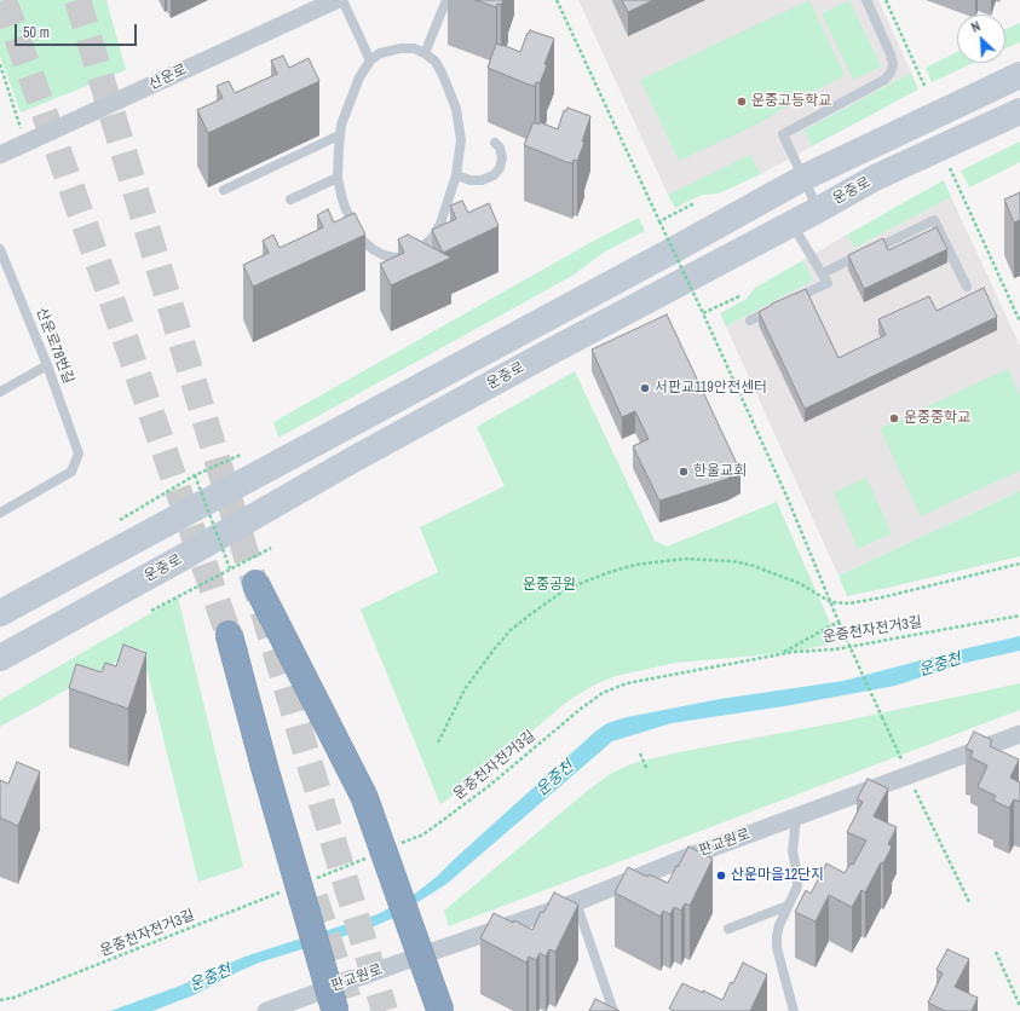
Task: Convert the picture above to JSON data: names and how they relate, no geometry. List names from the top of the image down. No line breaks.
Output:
{"streets":{"main road":["운중로"],"street":["산운로","판교원로"],"lane":["산운로78번길"],"path":["운중천자전거3길"]},"water":["운중천"],"parks":["운중공원"],"places":["운중고등학교","서판교119안전센터","운중중학교","한울교회","산운마을12단지"],"scale_bar":"50 m","north":"top left"}
